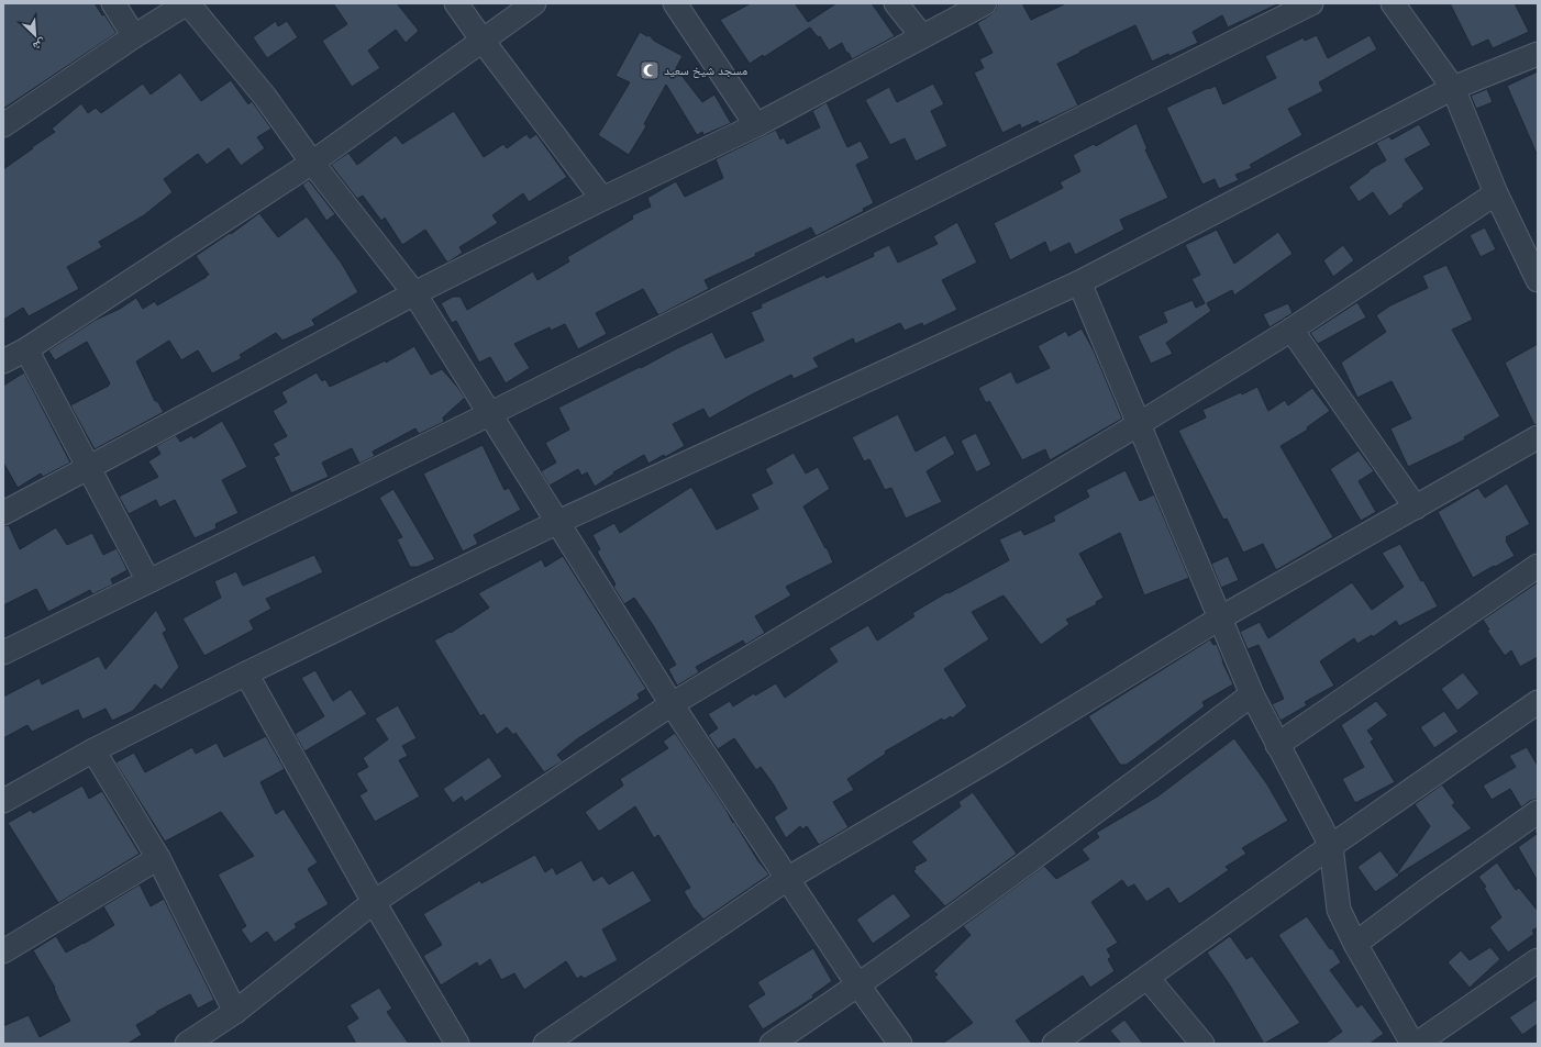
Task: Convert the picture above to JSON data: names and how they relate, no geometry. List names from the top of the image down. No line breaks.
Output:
{"places":{"mosque":["مسجد شيخ سعيد"]},"north":"bottom right"}
